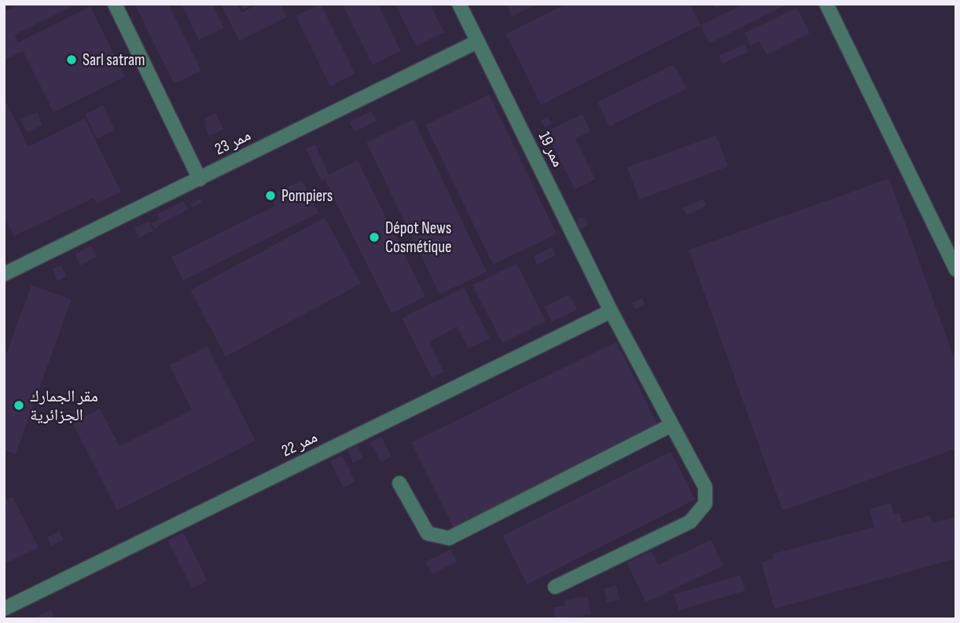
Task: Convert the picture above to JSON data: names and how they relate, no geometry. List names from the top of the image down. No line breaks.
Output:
{"streets":{"lane":["ممر 23","ممر 19","ممر 22"]},"crossings":[["ممر 23","ممر 19"],["ممر 19","ممر 22"]],"places":["Sarl satram","Pompiers","Dépot News Cosmétique","مقر الجمارك الجزائرية"]}
